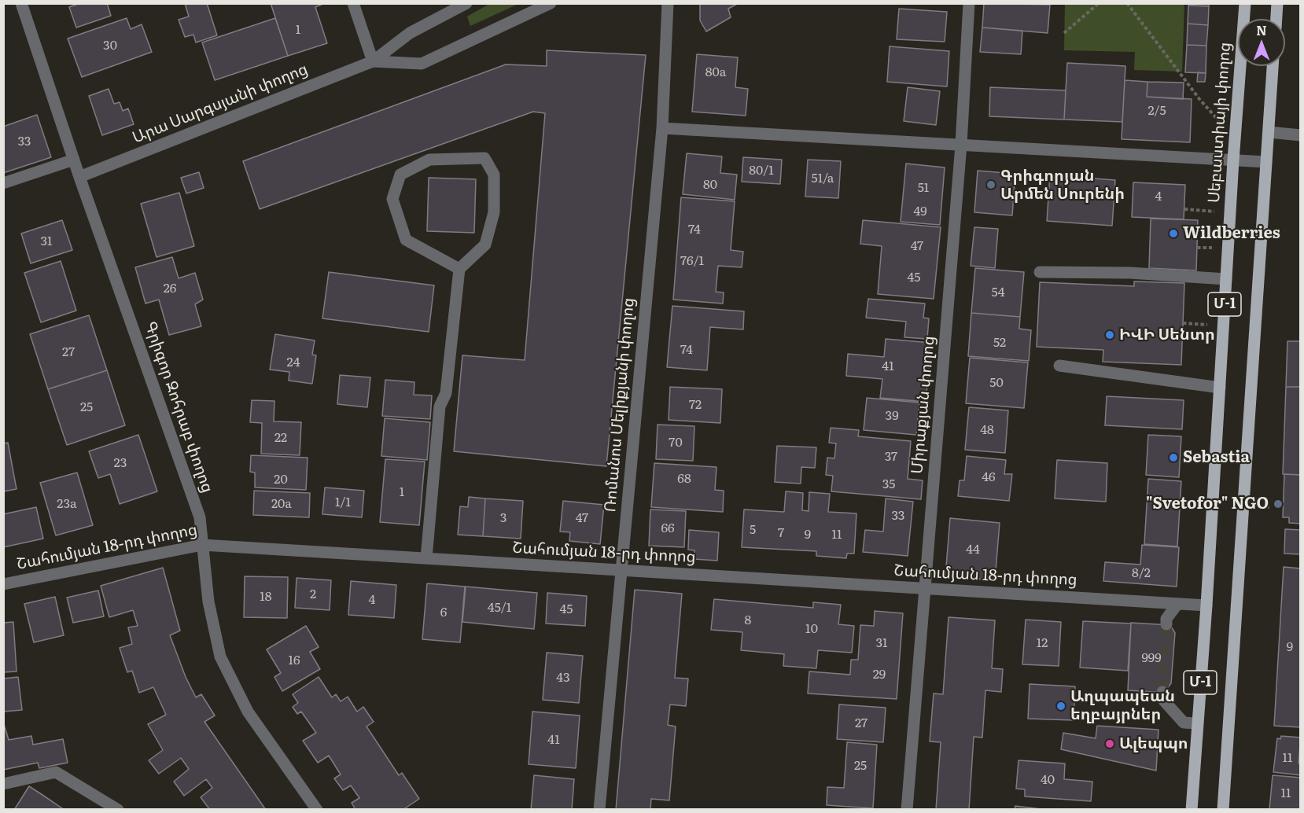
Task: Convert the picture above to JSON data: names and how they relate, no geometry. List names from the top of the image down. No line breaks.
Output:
{"streets":{"main road":["Սեբաստիայի փողոց","Մ-1"],"street":["Արա Սարգսյանի փողոց","Ռոմանոս Մելիքյանի փողոց","Միրաքյան փողոց","Գրիգոր Զոհրաբ փողոց","Շահումյան 18-րդ փողոց"]},"crossings":[["Արա Սարգսյանի փողոց","Գրիգոր Զոհրաբ փողոց"],["Սեբաստիայի փողոց","Շահումյան 18-րդ փողոց"],["Ռոմանոս Մելիքյանի փողոց","Շահումյան 18-րդ փողոց"],["Միրաքյան փողոց","Շահումյան 18-րդ փողոց"],["Գրիգոր Զոհրաբ փողոց","Շահումյան 18-րդ փողոց"]],"places":["Գրիգորյան Արմեն Սուրենի","Wildberries","ԻՎԻ Սենտր","Sebastia","\"Svetofor\" NGO","Աղպապեան եղբայրներ","Ալեպպո"],"house_numbers":["1","30","80a","2/5","33","80/1","51/a","80","51","4","49","74","31","47","76/1","45","26","54","52","74","27","24","41","50","72","25","39","48","22","70","37","23","46","68","20","35","1","1/1","23a","20a","33","3","47","66","5","7","9","11","44","8/2","2","18","4","45/1","45","6","8","10","31","12","9","999","16","29","43","27","41","11","25","40","11"],"north":"top"}
